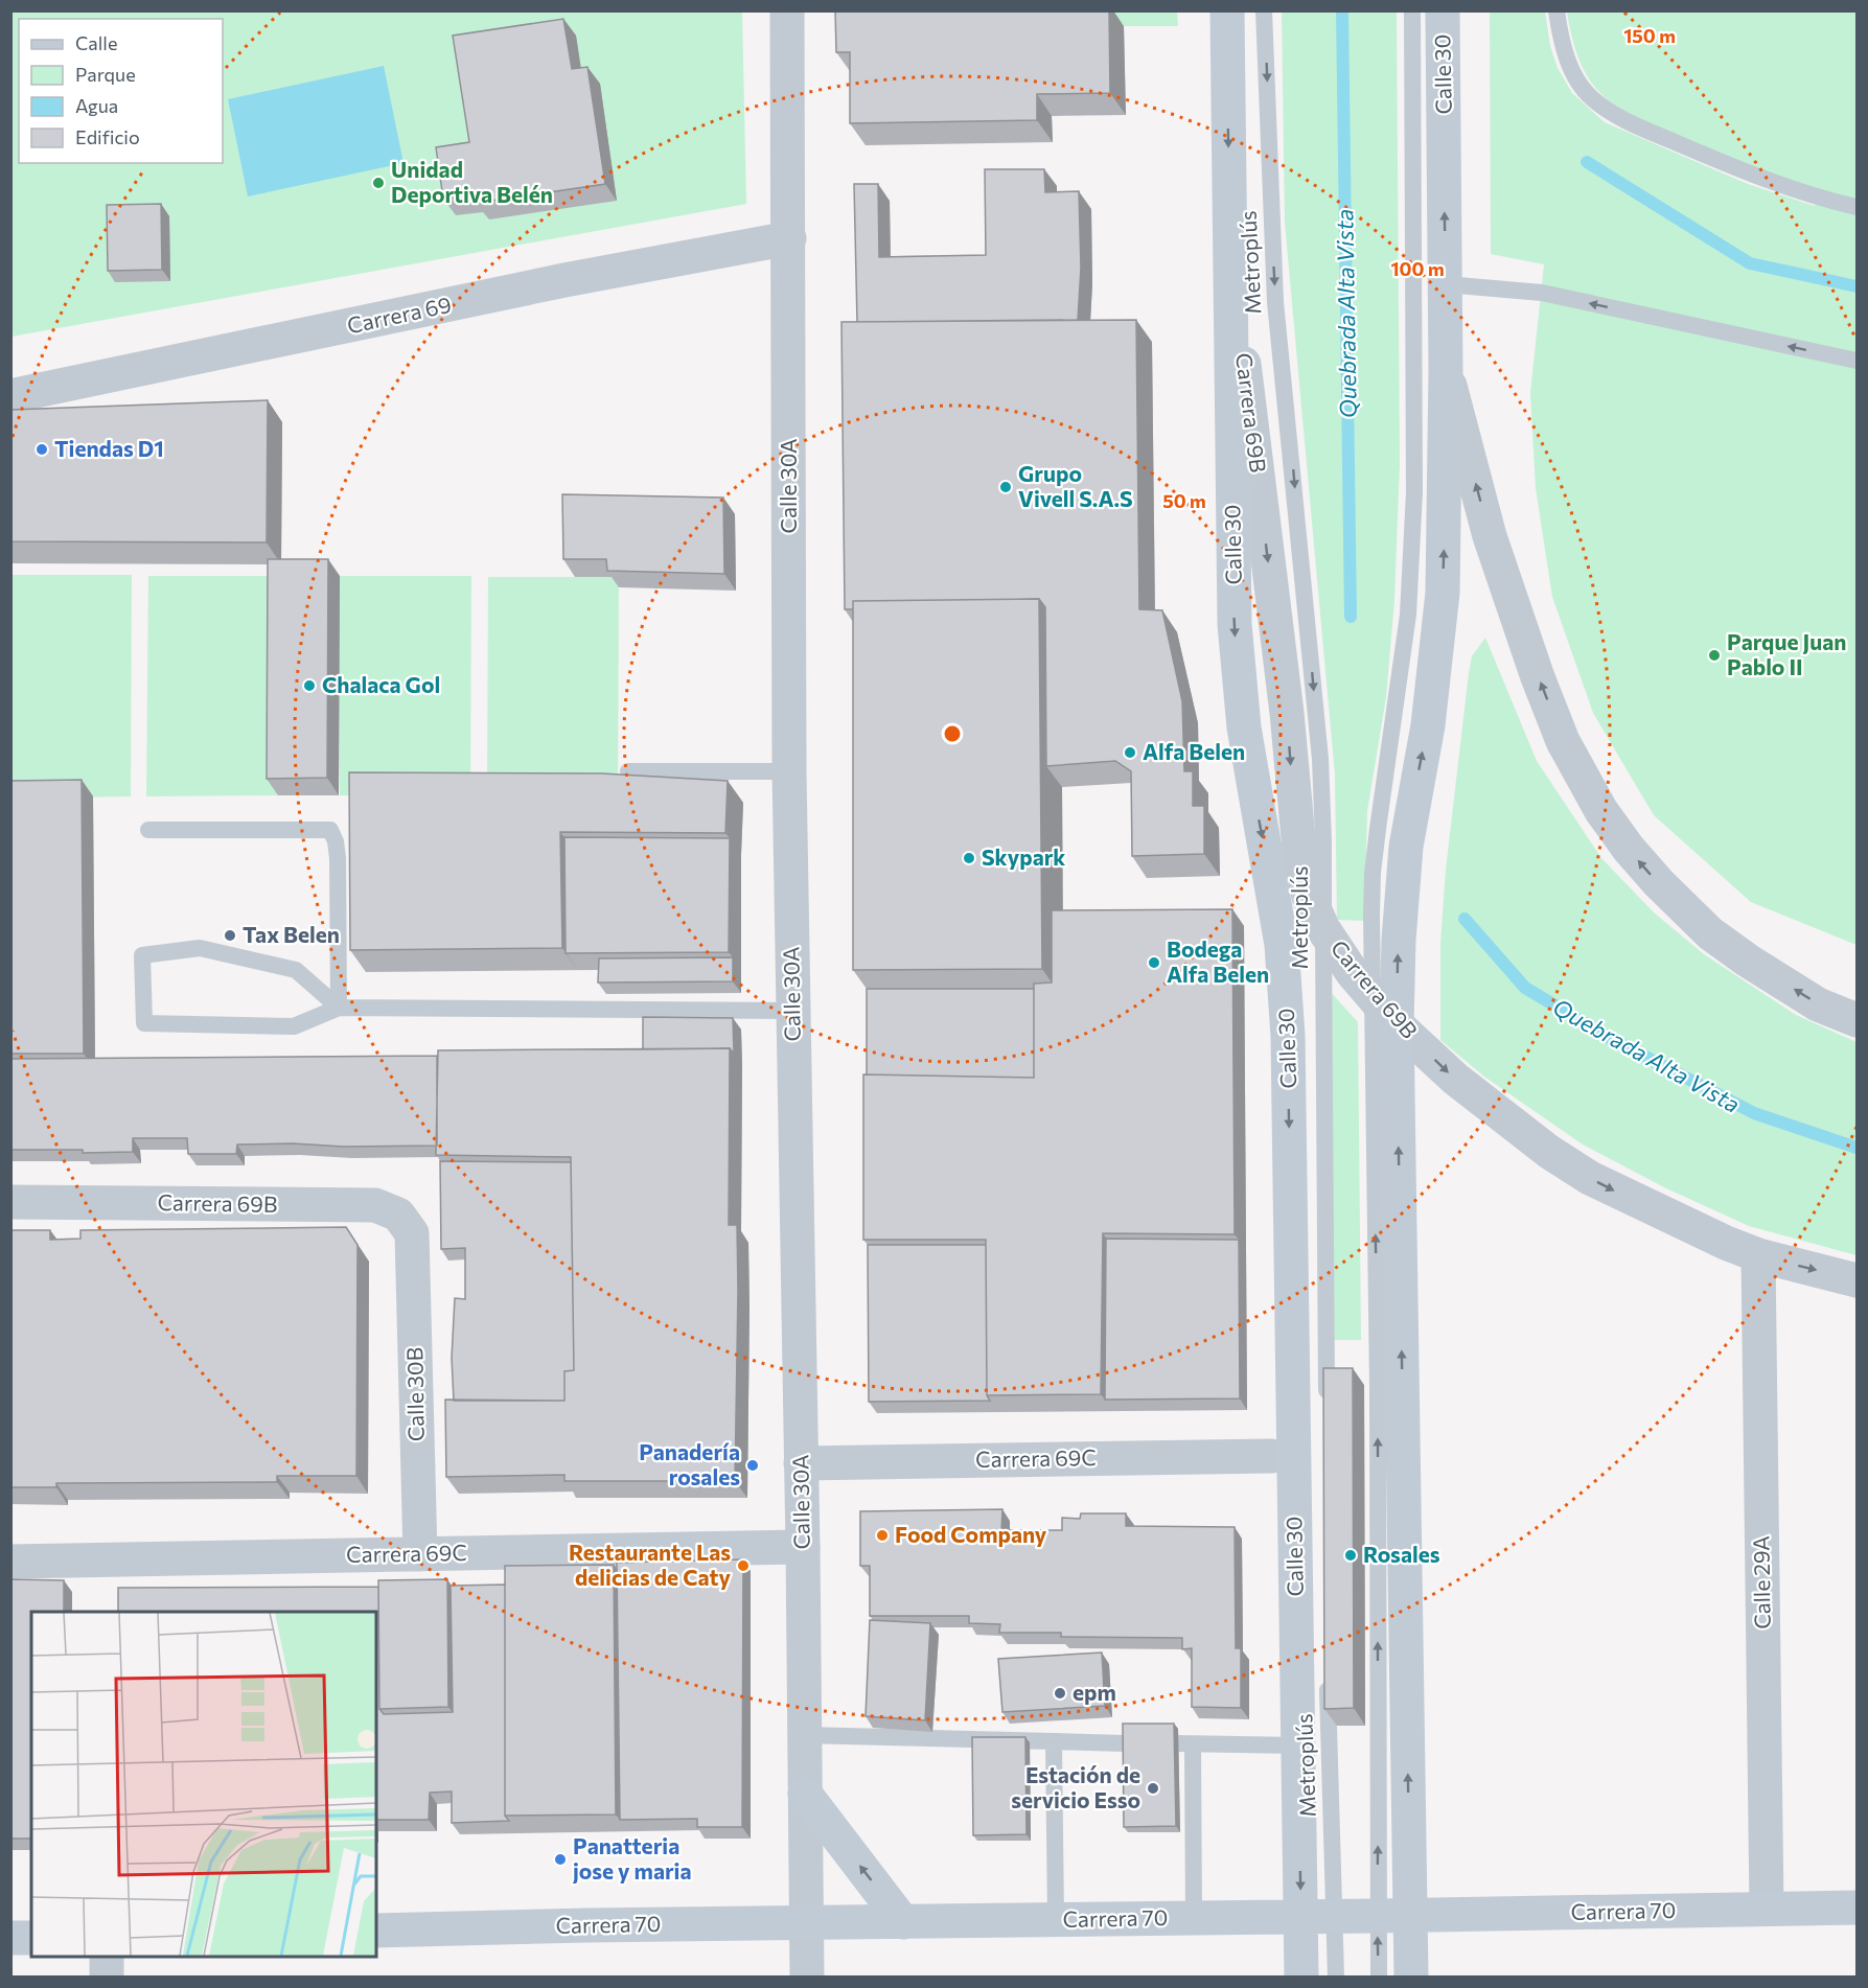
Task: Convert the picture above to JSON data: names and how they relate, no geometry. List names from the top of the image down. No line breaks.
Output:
{"streets":{"main road":["Calle 30","Carrera 70"],"street":["Carrera 69","Carrera 69B","Calle 30A","Calle 30B","Carrera 69C","Calle 29A"],"lane":["Metroplús"]},"crossings":[["Calle 30","Carrera 69B"],["Calle 30","Carrera 70"],["Metroplús","Carrera 69B"],["Metroplús","Carrera 70"],["Carrera 69","Calle 30A"],["Carrera 69B","Calle 30B"],["Carrera 69B","Calle 29A"],["Calle 30A","Carrera 69C"],["Calle 30A","Carrera 70"],["Calle 30B","Carrera 69C"],["Calle 29A","Carrera 70"]],"water":["Quebrada Alta Vista"],"places":["Unidad Deportiva Belén","Tiendas D1","Grupo Vivell S.A.S","Parque Juan Pablo II","Chalaca Gol","Alfa Belen","Skypark","Tax Belen","Bodega Alfa Belen","Panadería rosales","Food Company","Rosales","Restaurante Las delicias de Caty","epm","Estación de servicio Esso","Panatteria jose y maria"],"legend":["Calle","Parque","Agua","Edificio"],"rings":["150 m","100 m","50 m"]}
